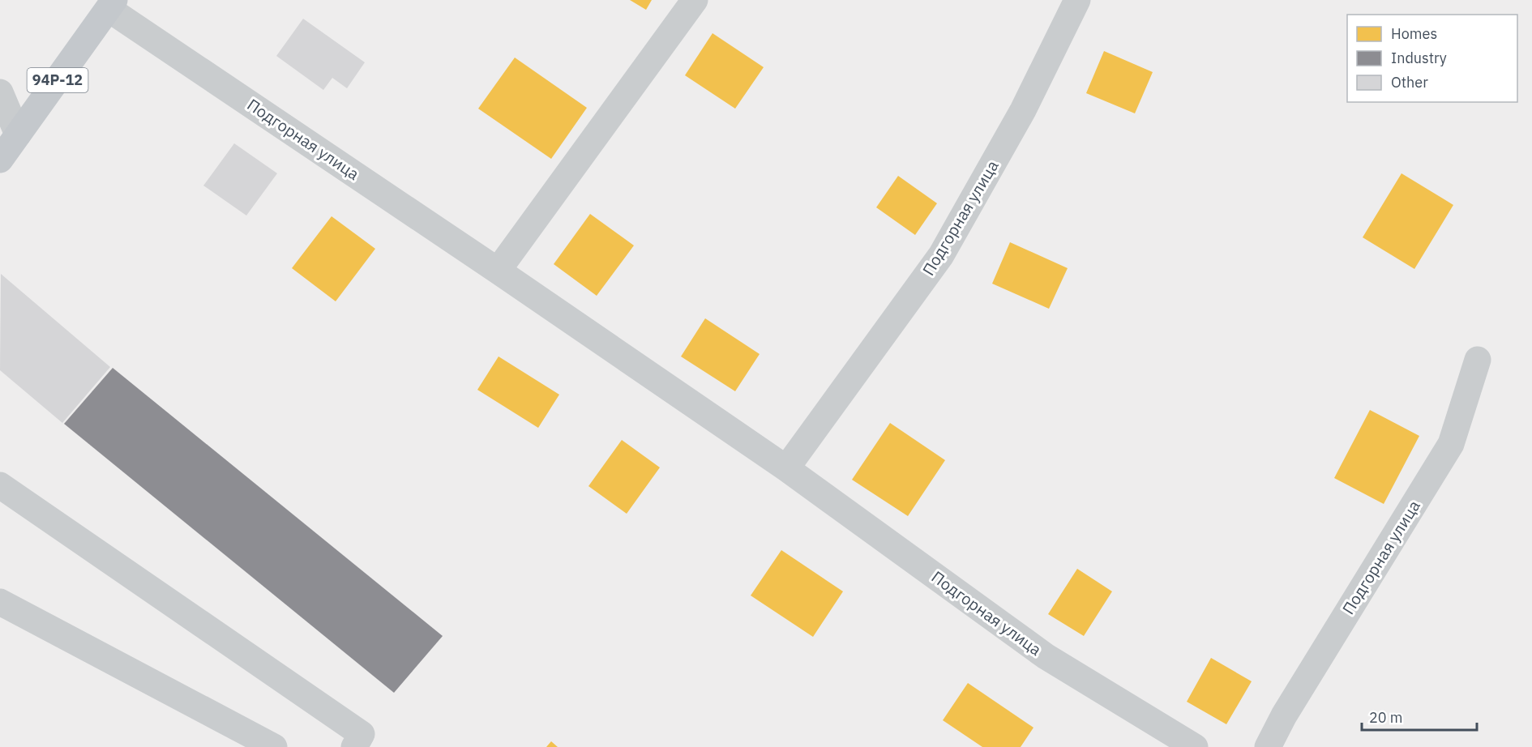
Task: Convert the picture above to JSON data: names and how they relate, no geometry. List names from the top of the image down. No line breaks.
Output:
{"streets":{"main road":["94Р-12"],"street":["Подгорная улица"]},"crossings":[["94Р-12","Подгорная улица"]],"legend":["Homes","Industry","Other"],"scale_bar":"20 m"}
